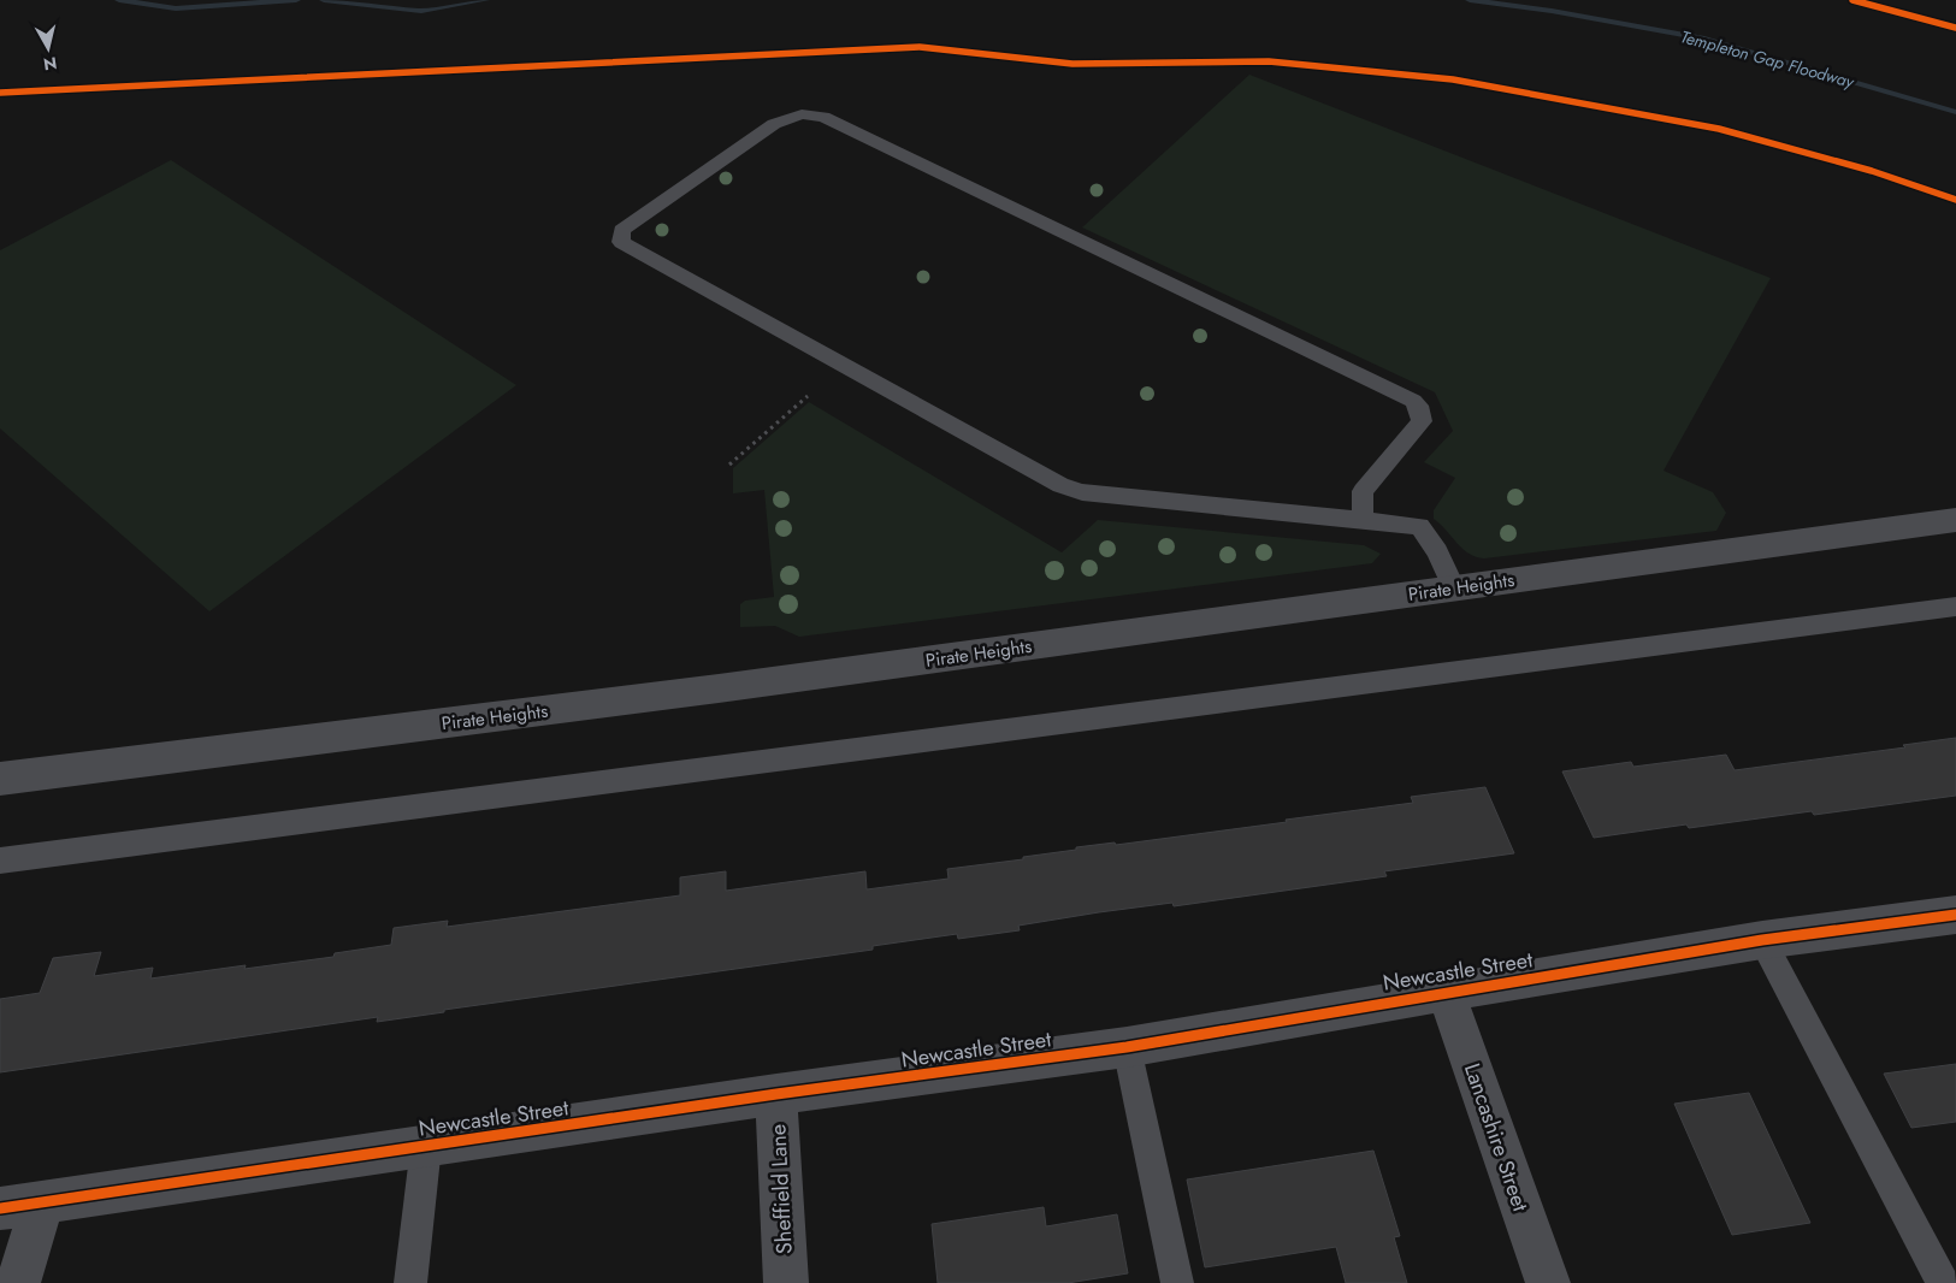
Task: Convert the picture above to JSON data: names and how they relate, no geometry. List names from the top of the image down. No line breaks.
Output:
{"streets":{"street":["Pirate Heights","Newcastle Street","Lancashire Street","Sheffield Lane"]},"crossings":[["Newcastle Street","Lancashire Street"],["Newcastle Street","Sheffield Lane"]],"water":["Templeton Gap Floodway"],"north":"bottom"}
